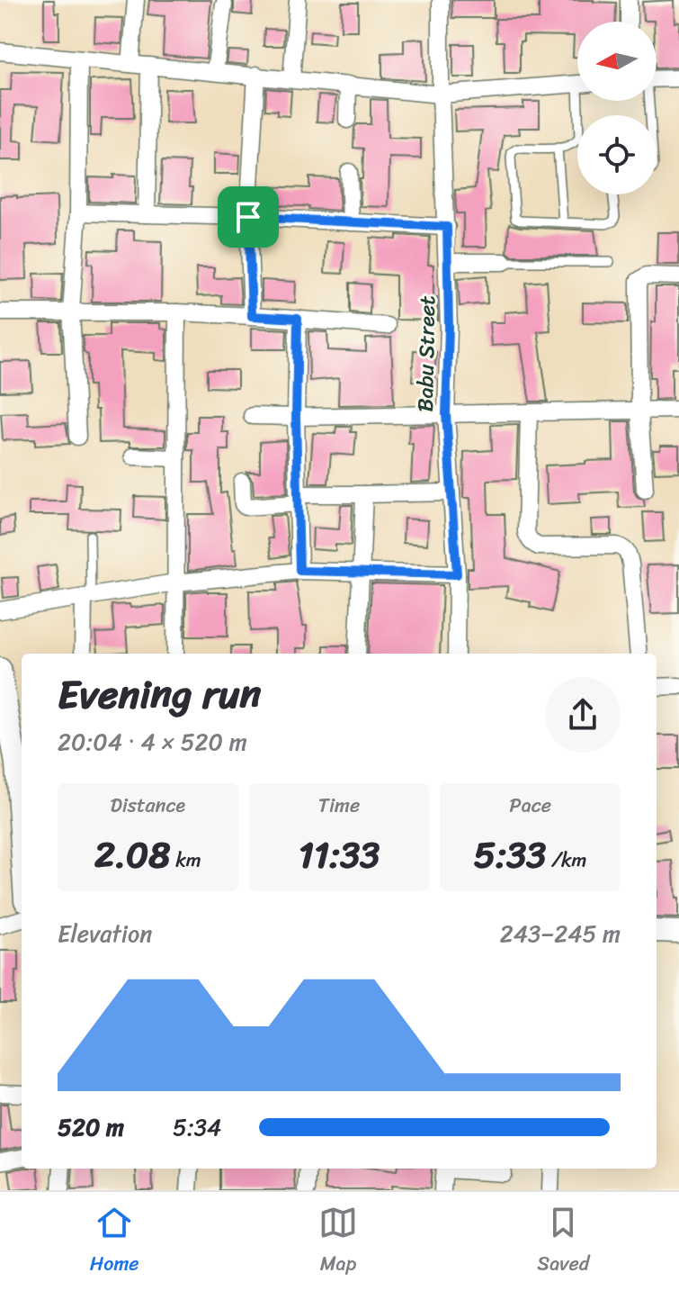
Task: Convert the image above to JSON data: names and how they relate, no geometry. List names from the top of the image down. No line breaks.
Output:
{"streets":{"street":["Babu Street"]},"north":"left","page":{"heading":["Evening run","20:04 · 4 × 520 m"],"stats":[["Distance","2.08 km"],["Time","11:33"],["Pace","5:33 /km"]],"chart":["Elevation","243–245 m"],"list":[{"name":"520 m","note":"5:34"}],"tabs":["Home","Map","Saved"]}}
